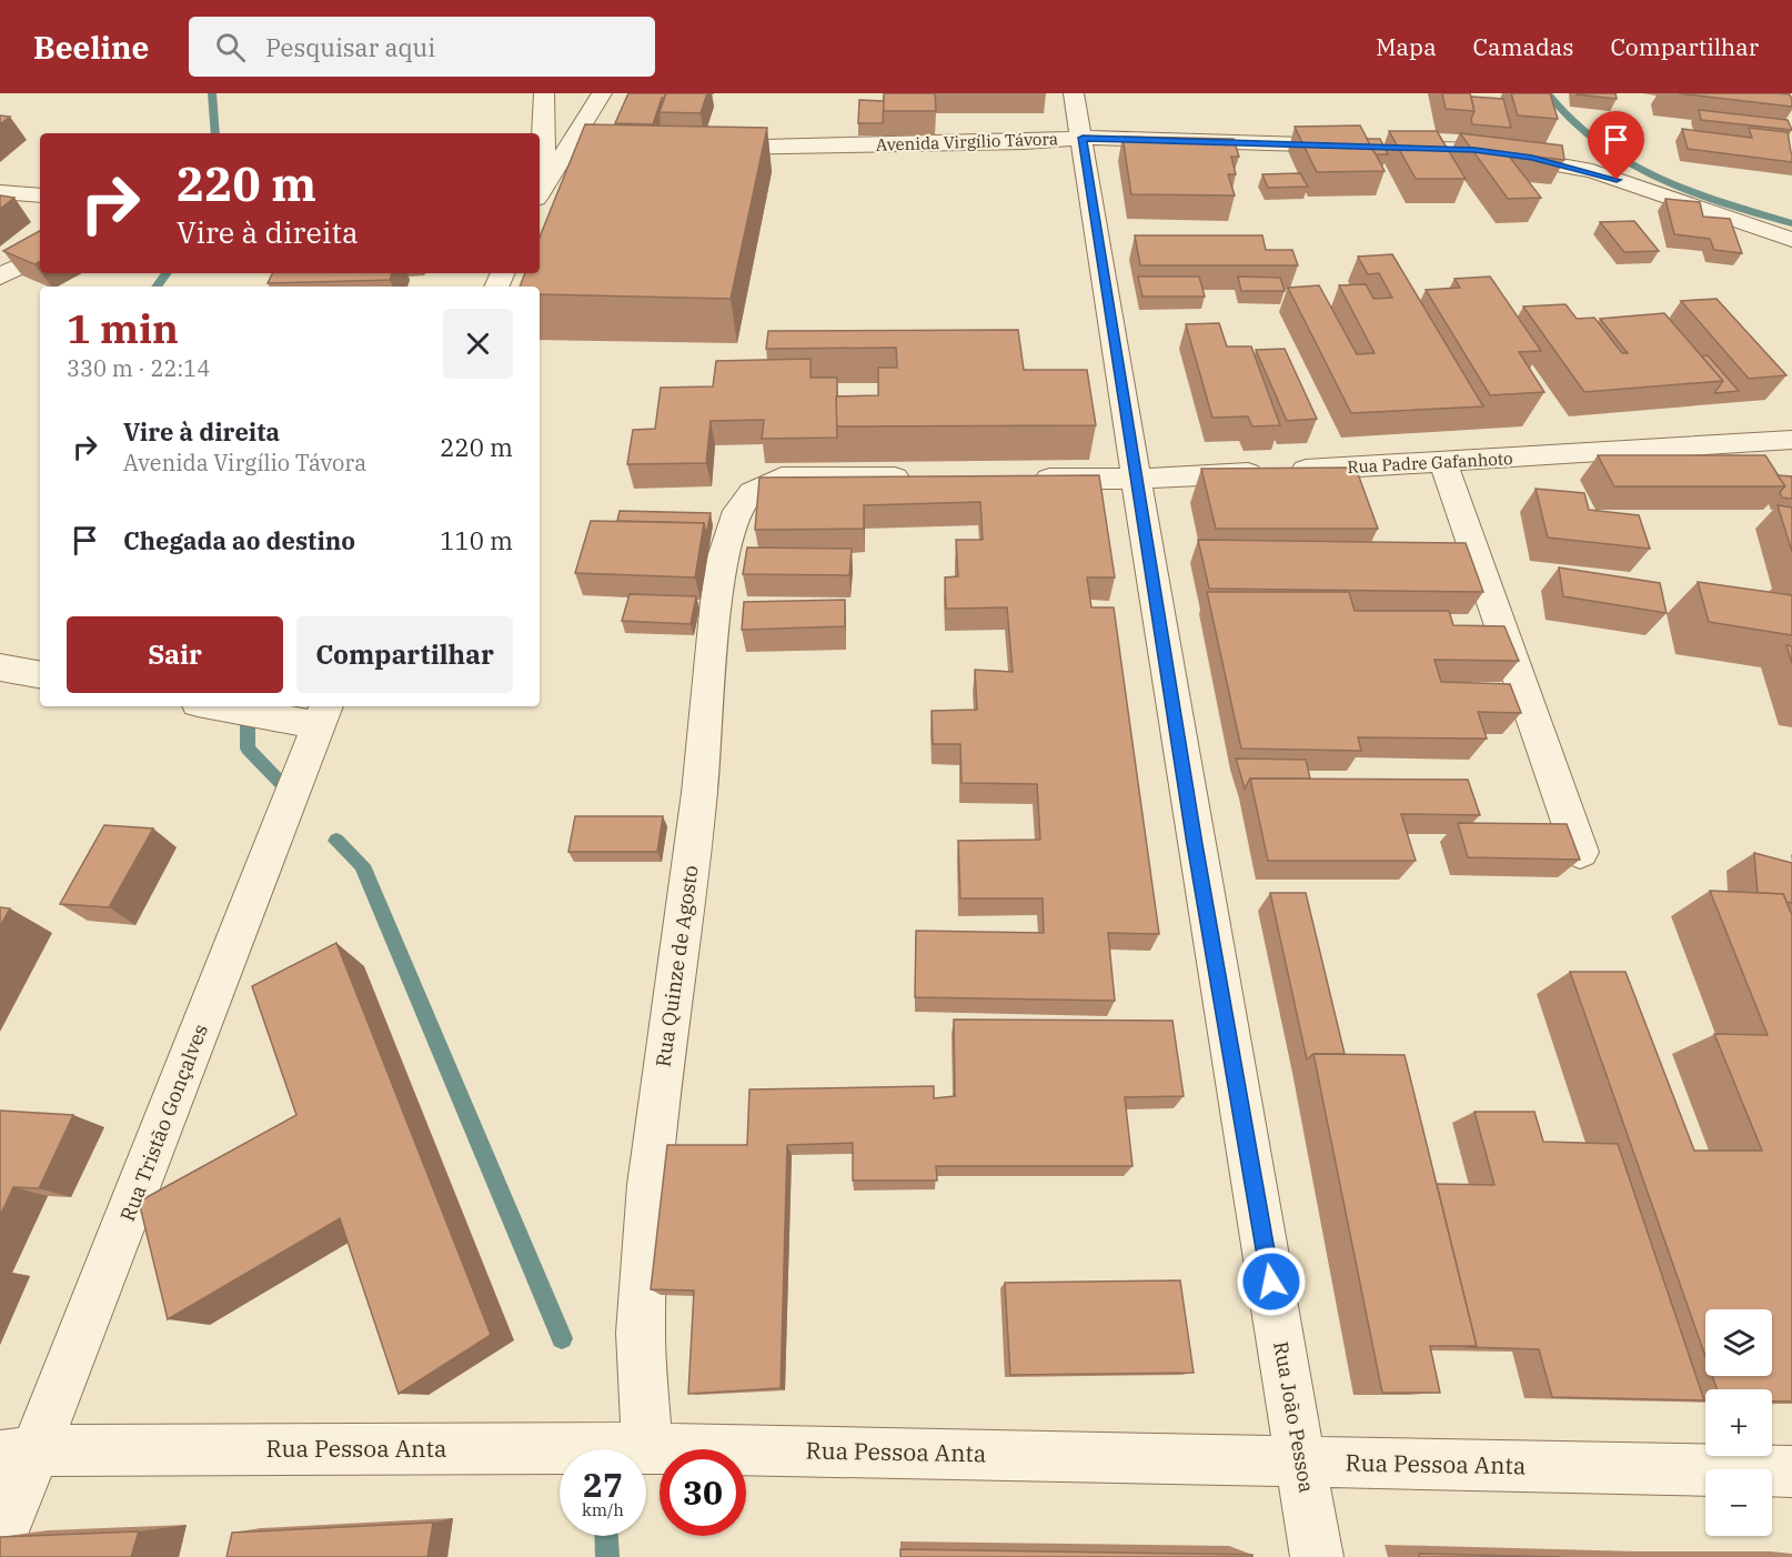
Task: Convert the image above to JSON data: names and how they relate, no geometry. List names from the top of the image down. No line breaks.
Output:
{"streets":{"street":["Avenida Virgílio Távora","Rua Padre Gafanhoto","Rua Quinze de Agosto","Rua Tristão Gonçalves","Rua João Pessoa","Rua Pessoa Anta"]},"crossings":[["Avenida Virgílio Távora","Rua João Pessoa"],["Rua Padre Gafanhoto","Rua João Pessoa"],["Rua Quinze de Agosto","Rua Pessoa Anta"],["Rua Tristão Gonçalves","Rua Pessoa Anta"],["Rua João Pessoa","Rua Pessoa Anta"]],"page":{"header":"Beeline","search":"Pesquisar aqui","nav":["Mapa","Camadas","Compartilhar"],"turn":["220 m","Vire à direita"],"heading":["1 min","330 m · 22:14"],"list":[{"name":"Vire à direita","note":"Avenida Virgílio Távora","value":"220 m"},{"name":"Chegada ao destino","value":"110 m"}],"buttons":["Sair","Compartilhar"],"map_buttons":["+","−"],"speed":"27 km/h","limit":"30"}}
